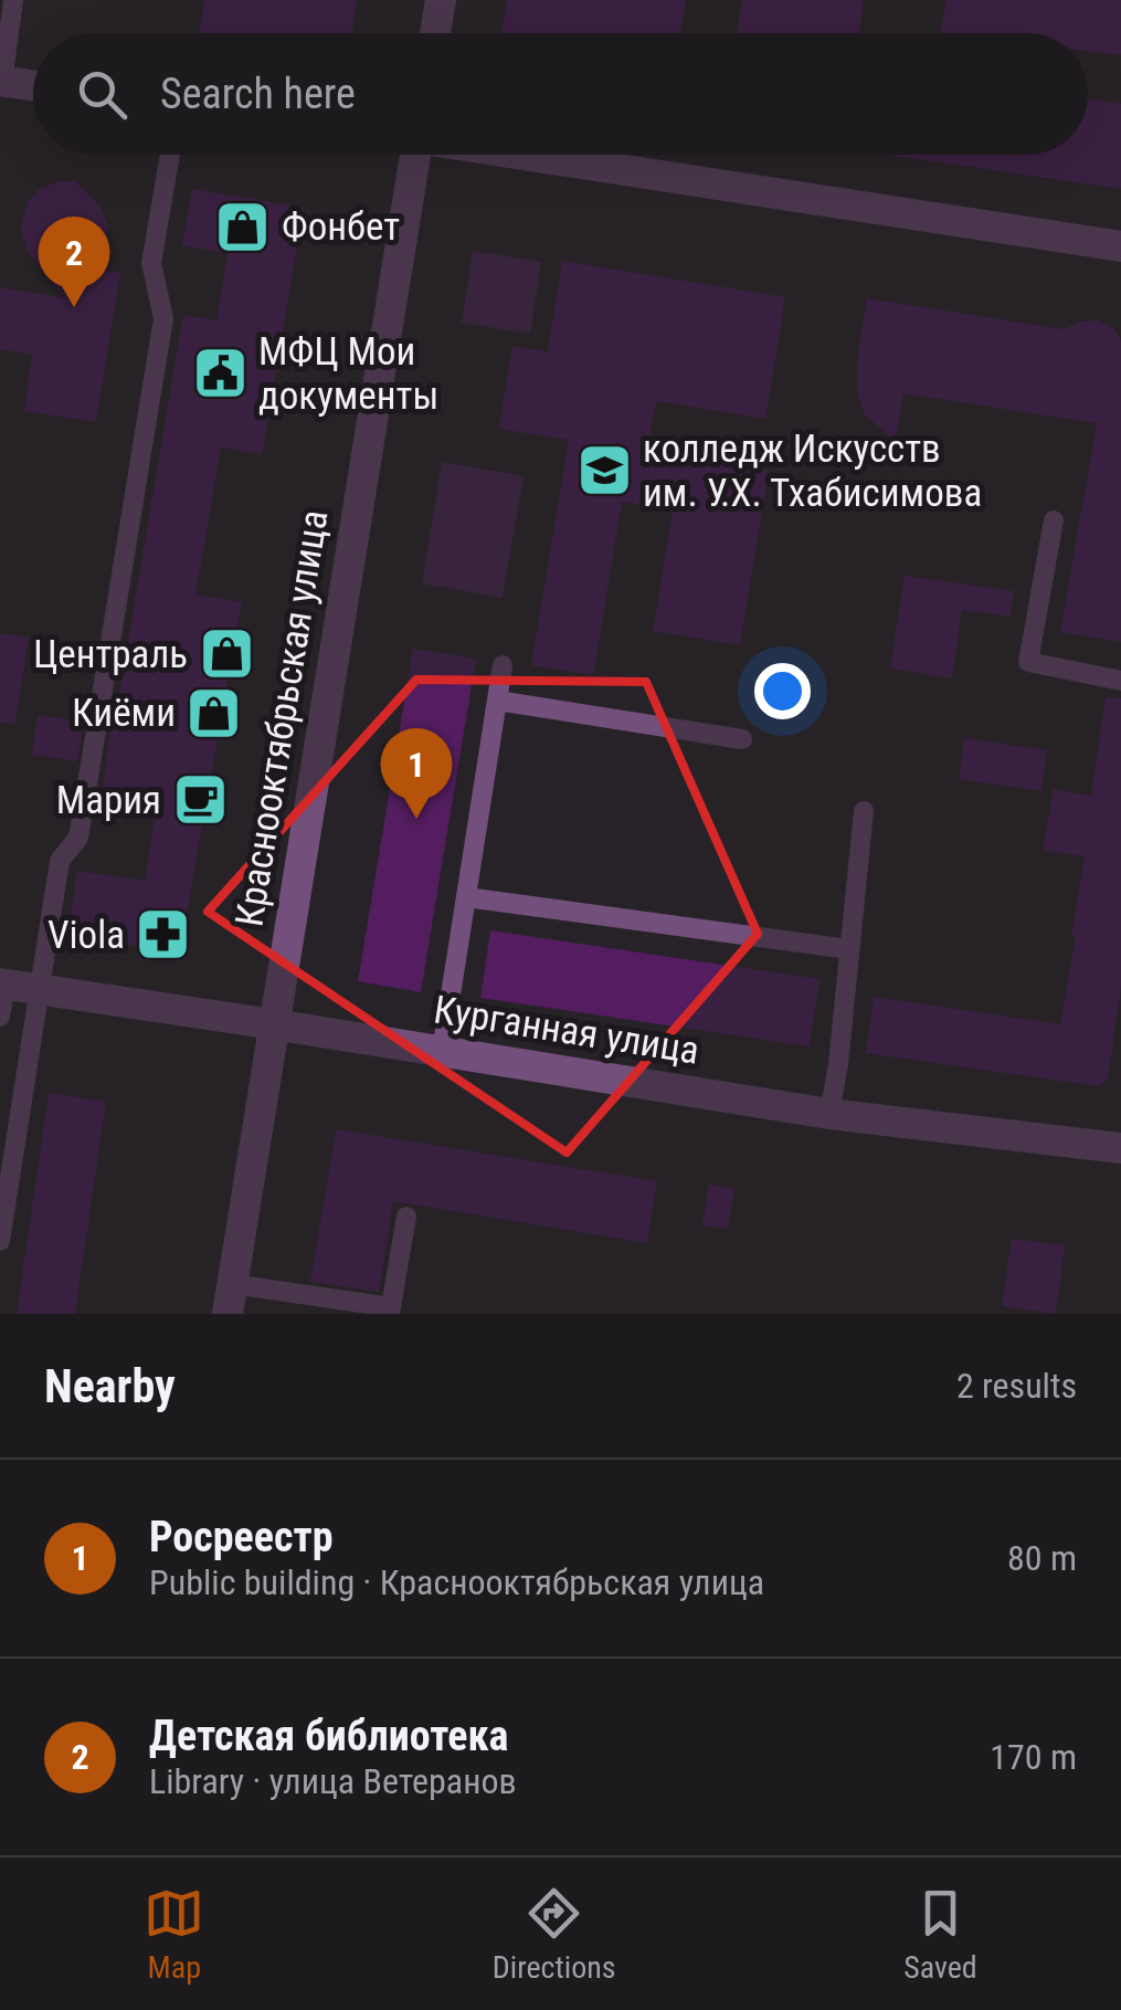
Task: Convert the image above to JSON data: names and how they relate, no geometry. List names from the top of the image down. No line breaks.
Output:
{"streets":{"street":["Краснооктябрьская улица","Курганная улица"]},"crossings":[["Краснооктябрьская улица","Курганная улица"]],"places":{"shop":["Фонбет","Централь","Киёми"],"public building":["МФЦ Мои документы"],"school or university":["колледж Искусств им. У.Х. Тхабисимова"],"cafe":["Мария"],"pharmacy":["Viola"]},"page":{"search":"Search here","pins":["2","1"],"heading":["Nearby","2 results"],"list":[{"mark":"1","name":"Росреестр","note":"Public building · Краснооктябрьская улица","value":"80 m"},{"mark":"2","name":"Детская библиотека","note":"Library · улица Ветеранов","value":"170 m"}],"nav":["Map","Directions","Saved"]}}
